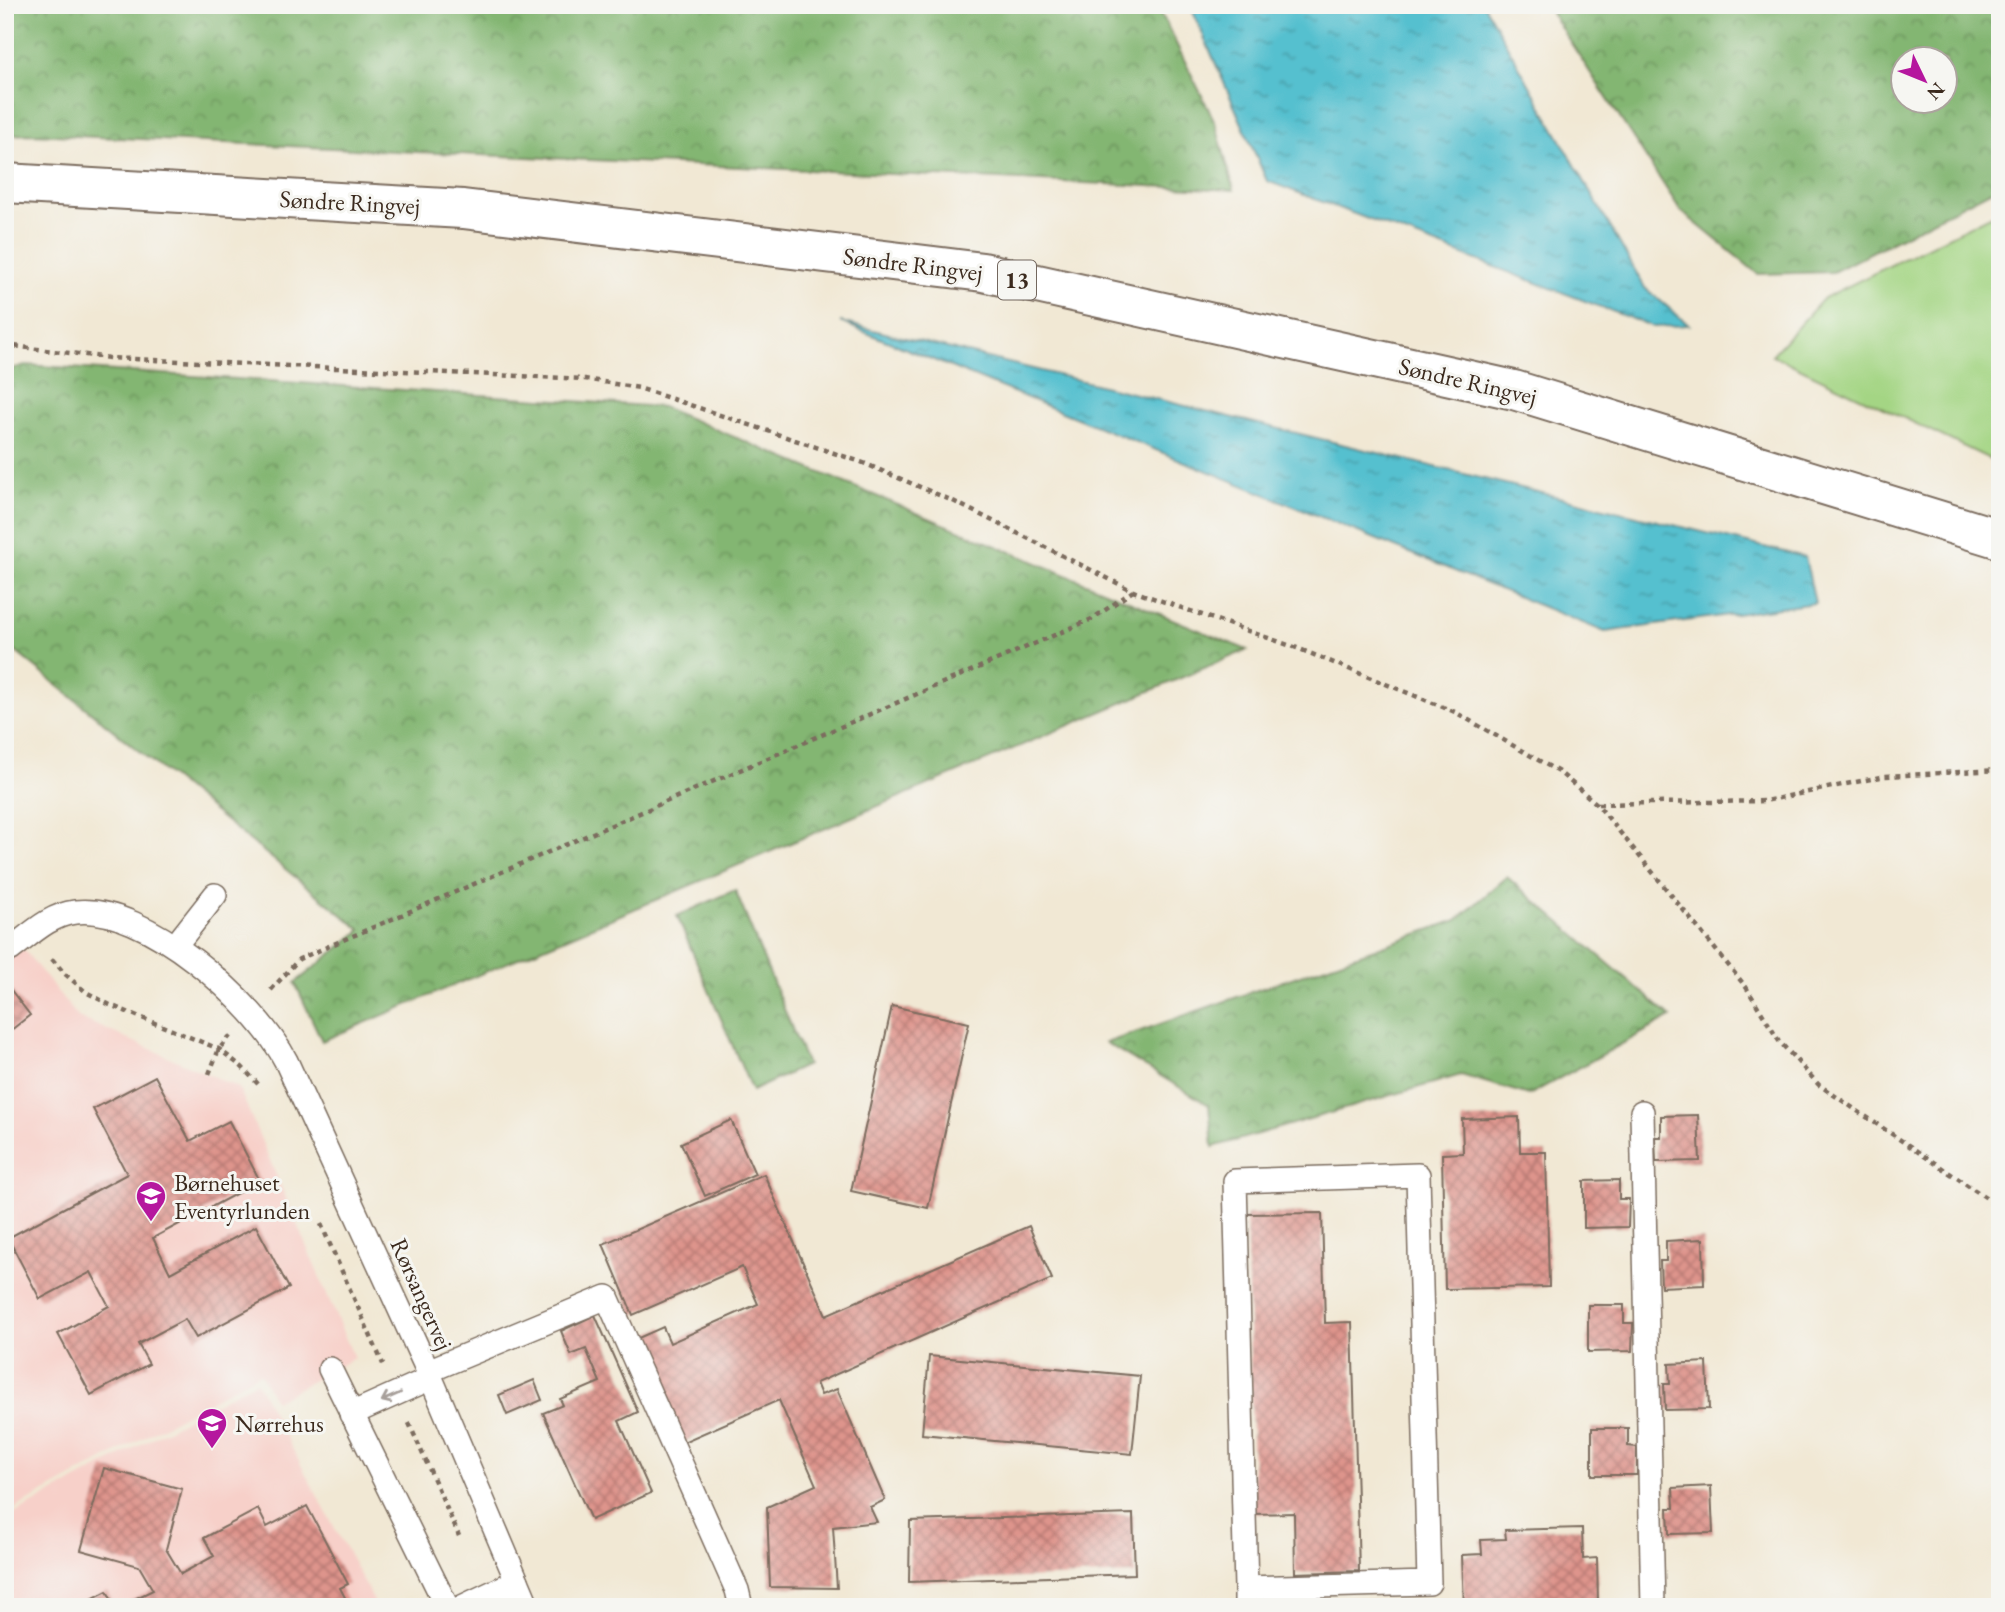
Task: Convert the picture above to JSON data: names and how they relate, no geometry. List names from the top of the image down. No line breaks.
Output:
{"streets":{"main road":["Søndre Ringvej","13"],"lane":["Rørsangervej"]},"places":{"school or university":["Børnehuset Eventyrlunden","Nørrehus"]},"north":"bottom right"}
